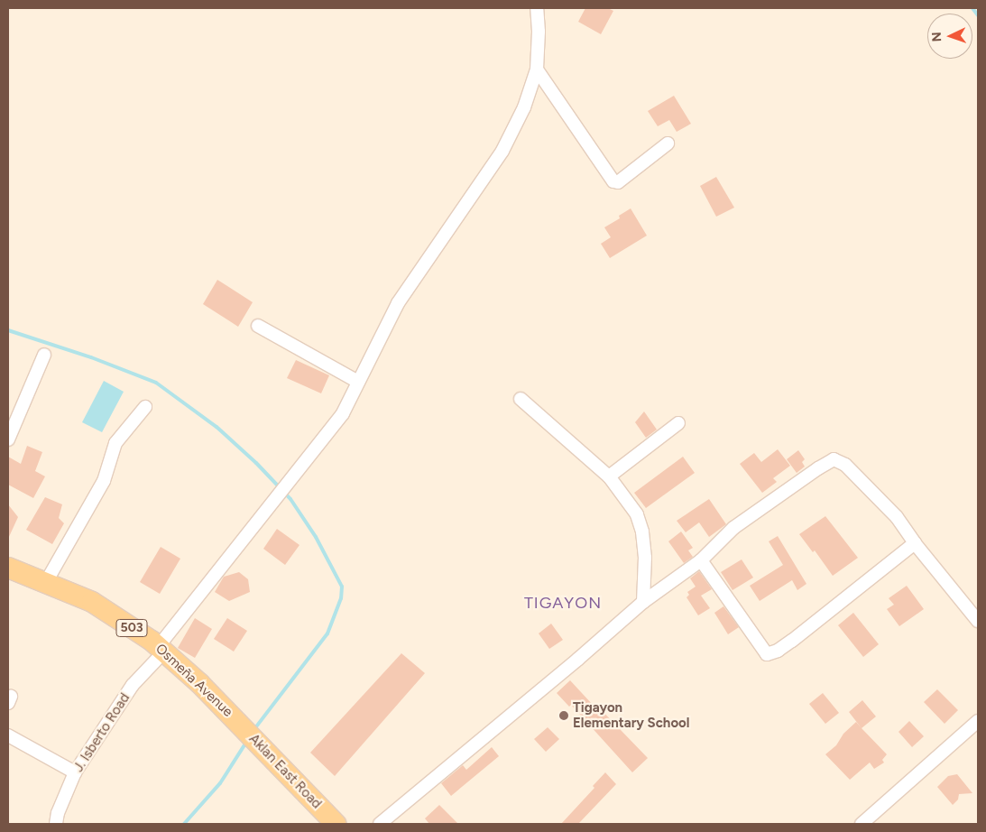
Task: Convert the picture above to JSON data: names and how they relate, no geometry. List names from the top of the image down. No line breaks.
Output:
{"streets":{"main road":["503","Osmeña Avenue","Aklan East Road"],"street":["J. Isberto Road"]},"crossings":[["Osmeña Avenue","J. Isberto Road"],["Osmeña Avenue","Aklan East Road"]],"districts":["TIGAYON"],"places":["Tigayon Elementary School"],"north":"left"}
